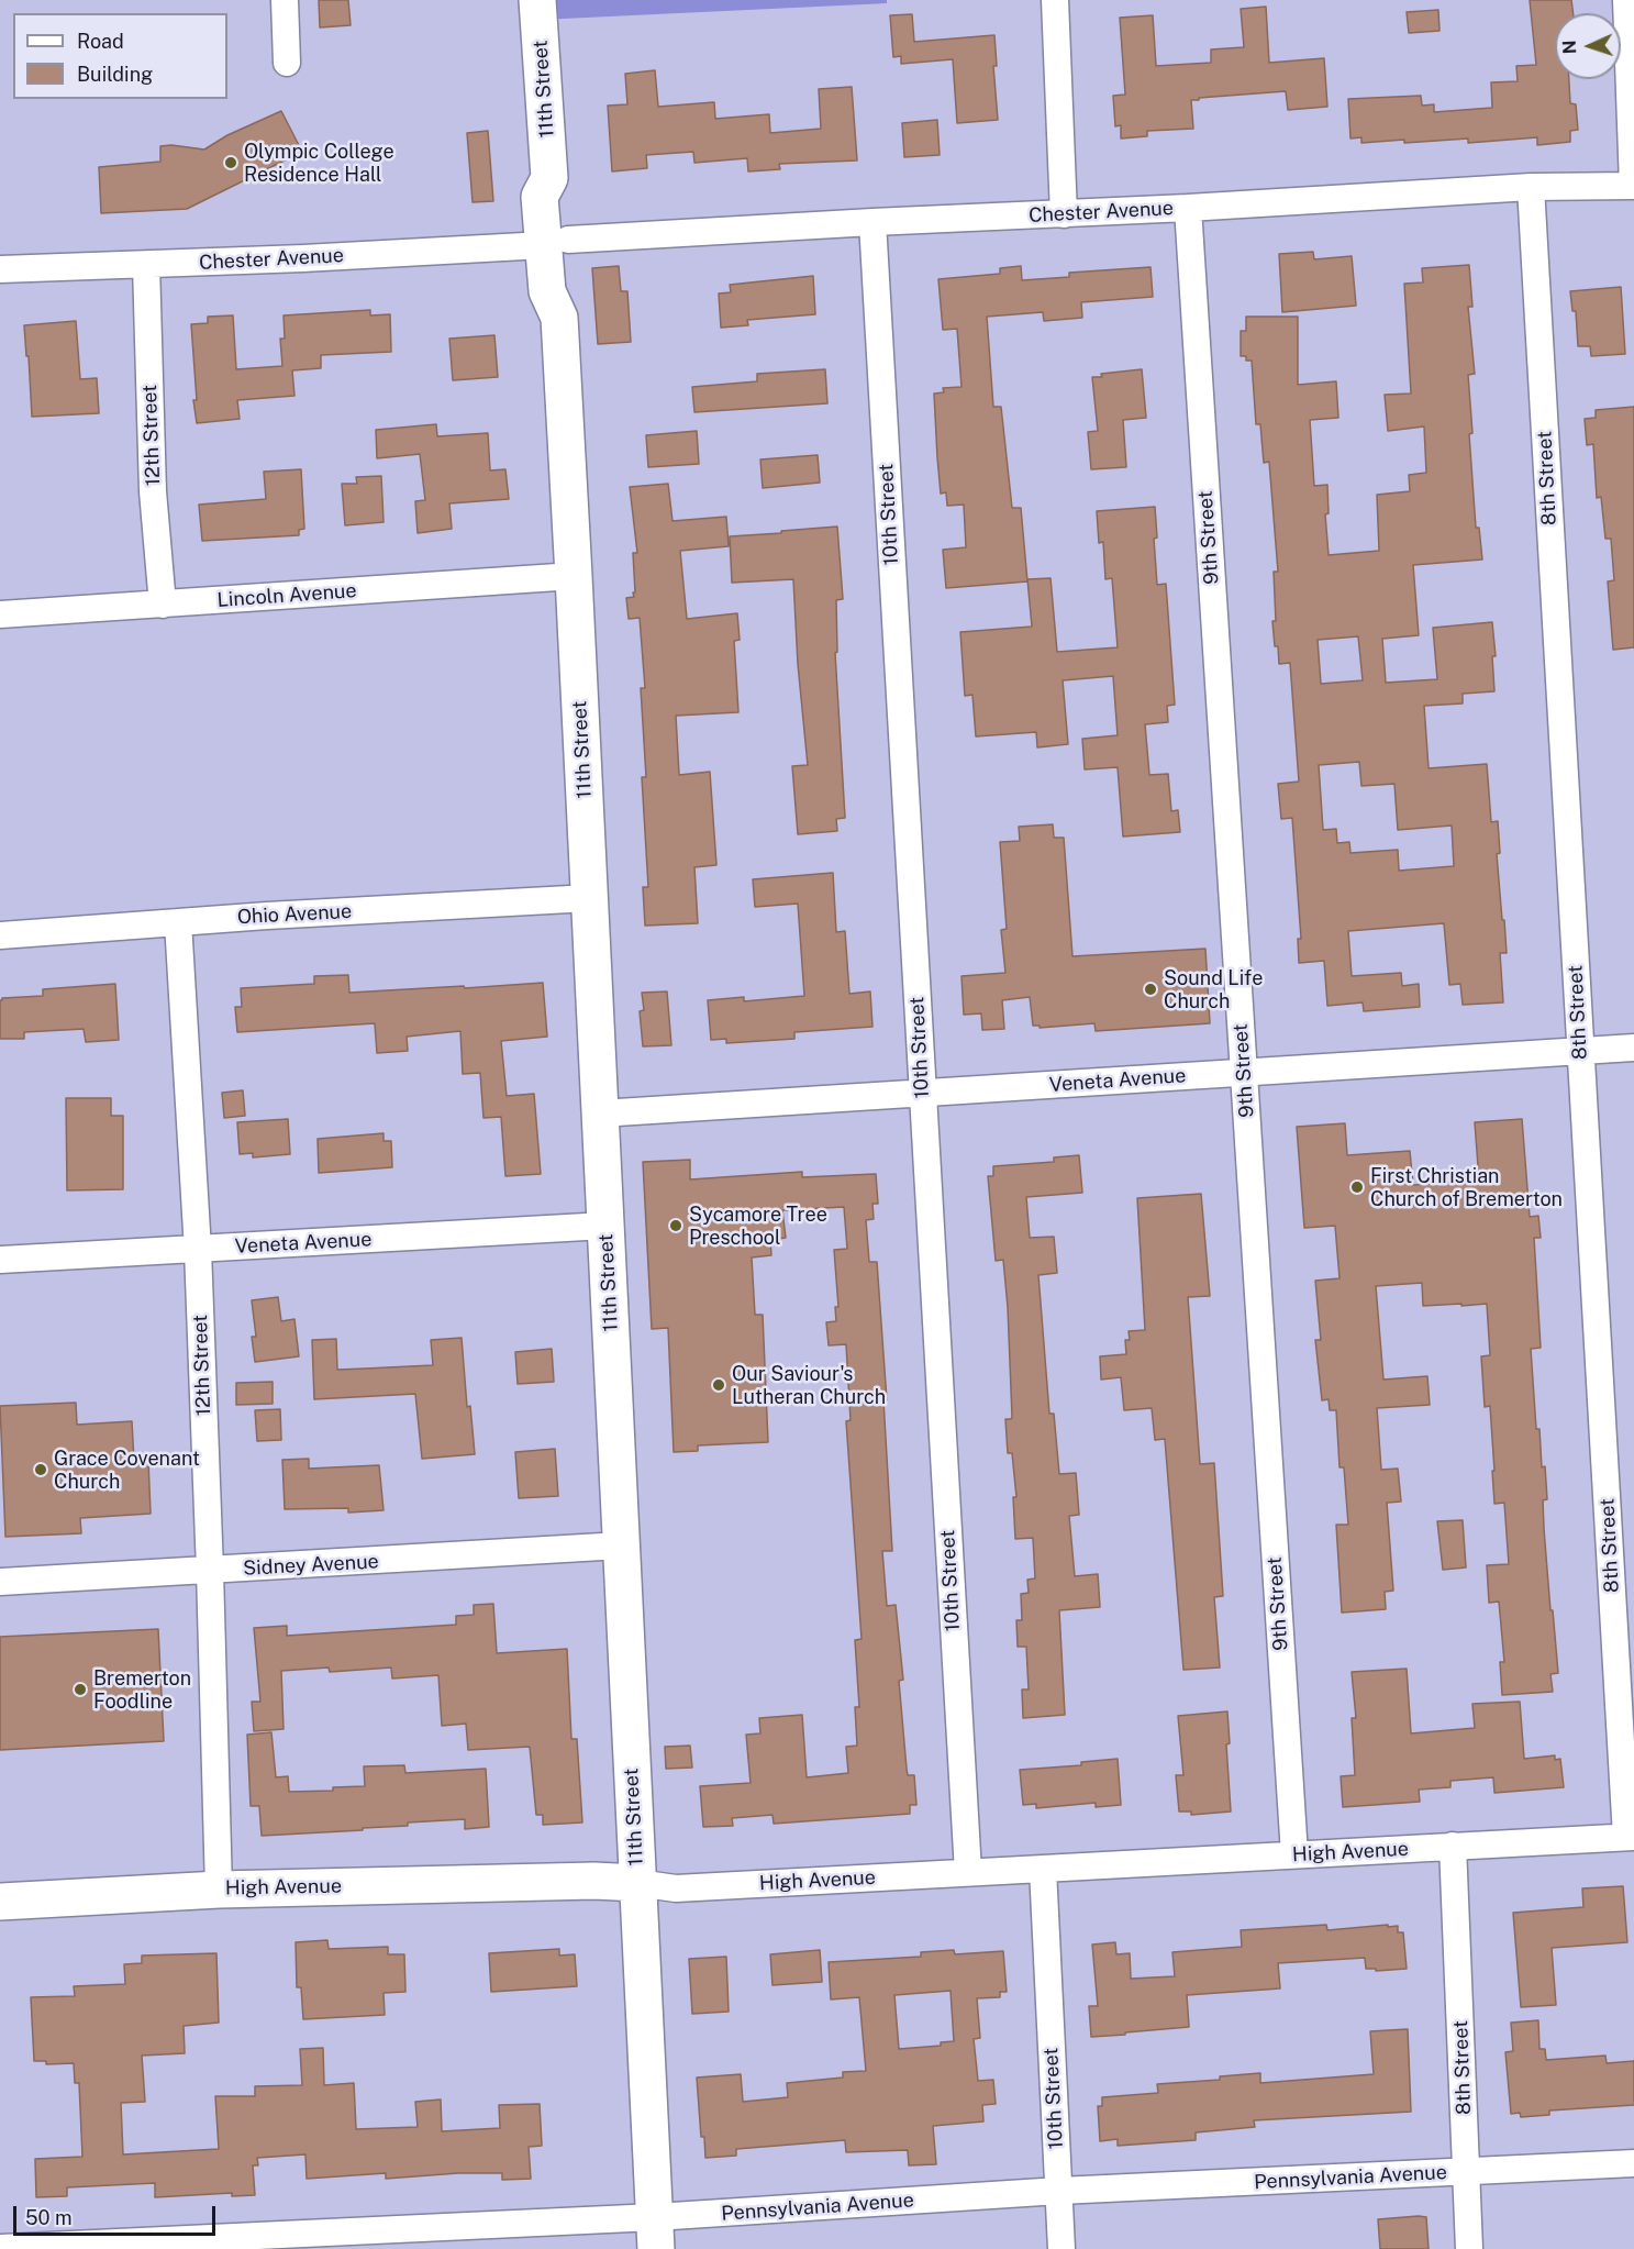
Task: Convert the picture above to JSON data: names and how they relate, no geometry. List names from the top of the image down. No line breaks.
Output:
{"streets":{"main road":["11th Street","High Avenue"],"street":["Chester Avenue","12th Street","8th Street","10th Street","9th Street","Lincoln Avenue","Ohio Avenue","Veneta Avenue","Sidney Avenue","Pennsylvania Avenue"]},"crossings":[["11th Street","Chester Avenue"],["11th Street","Lincoln Avenue"],["11th Street","Ohio Avenue"],["11th Street","Veneta Avenue"],["11th Street","Sidney Avenue"],["11th Street","High Avenue"],["11th Street","Pennsylvania Avenue"],["Chester Avenue","12th Street"],["Chester Avenue","8th Street"],["Chester Avenue","10th Street"],["Chester Avenue","9th Street"],["12th Street","Lincoln Avenue"],["12th Street","Ohio Avenue"],["12th Street","Veneta Avenue"],["12th Street","Sidney Avenue"],["12th Street","High Avenue"],["8th Street","Veneta Avenue"],["8th Street","High Avenue"],["8th Street","Pennsylvania Avenue"],["10th Street","Veneta Avenue"],["10th Street","High Avenue"],["10th Street","Pennsylvania Avenue"],["9th Street","Veneta Avenue"],["9th Street","High Avenue"]],"places":["Olympic College Residence Hall","Sound Life Church","First Christian Church of Bremerton","Sycamore Tree Preschool","Our Saviour's Lutheran Church","Grace Covenant Church","Bremerton Foodline"],"legend":["Road","Building"],"scale_bar":"50 m","north":"left"}
